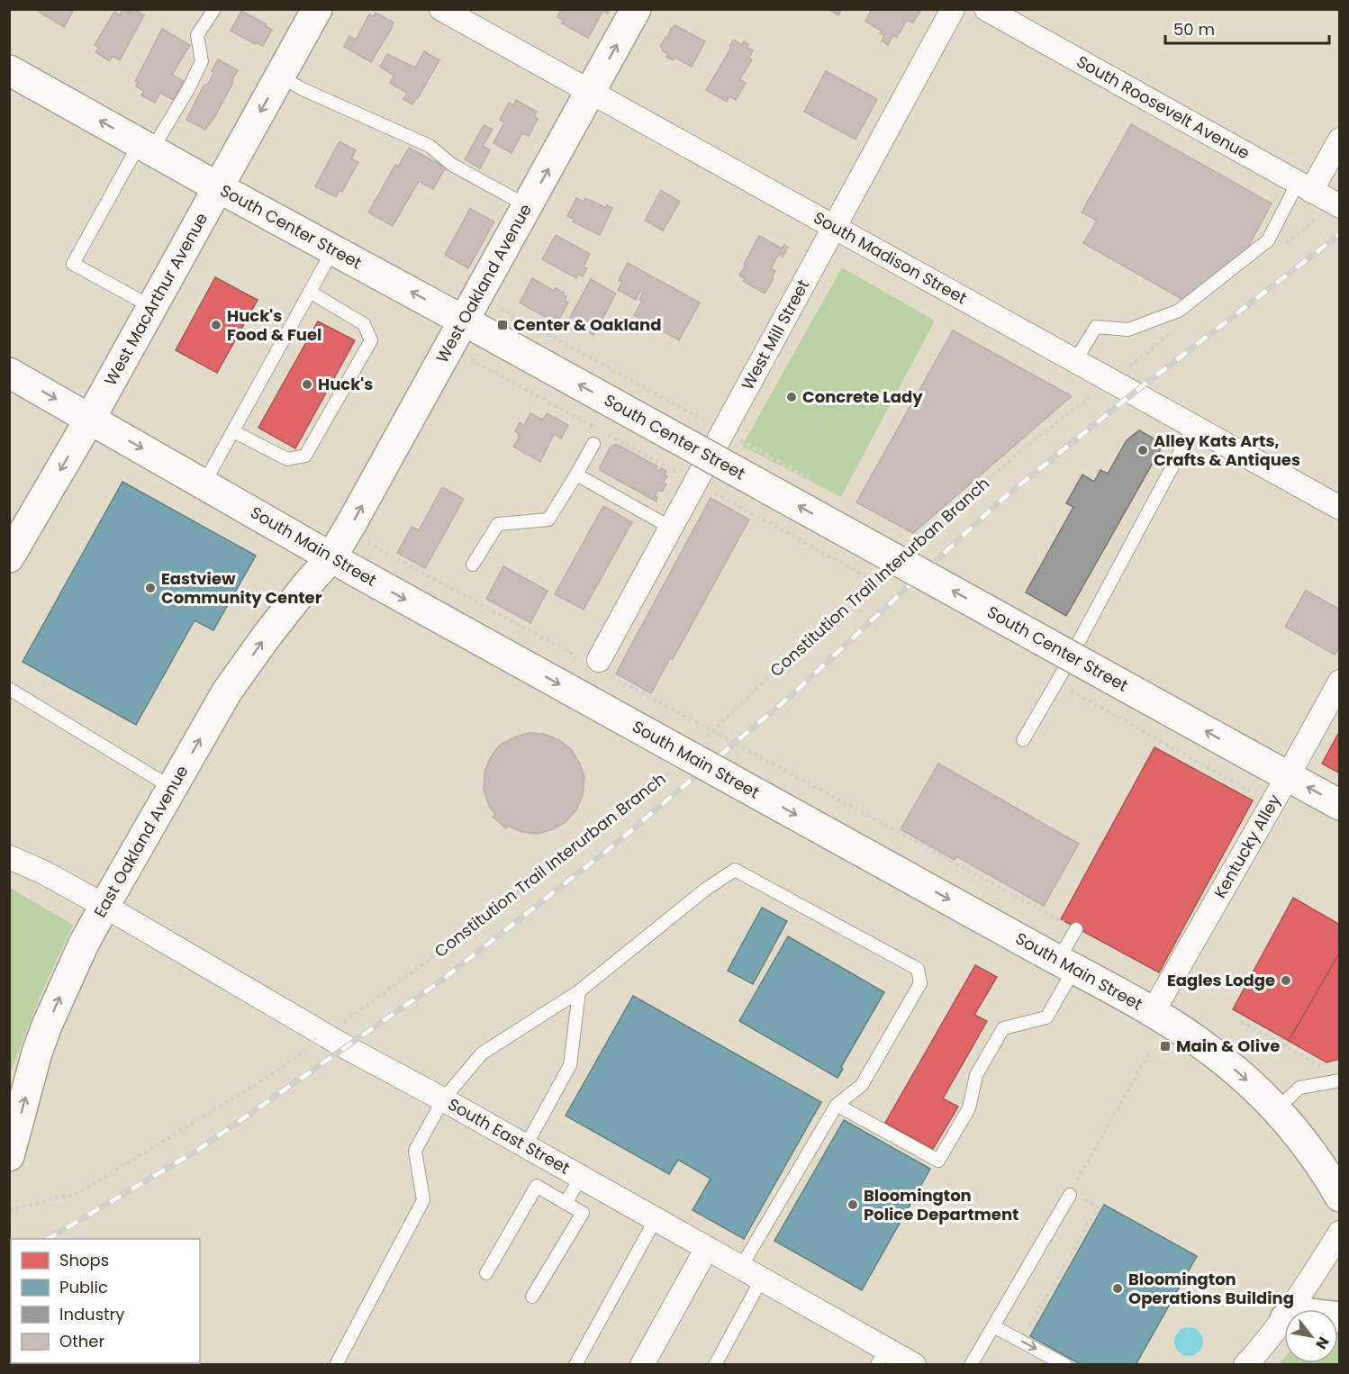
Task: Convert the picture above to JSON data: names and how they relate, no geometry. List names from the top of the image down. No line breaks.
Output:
{"streets":{"main road":["South Center Street","West Oakland Avenue","West MacArthur Avenue","South Main Street","East Oakland Avenue"],"street":["South Roosevelt Avenue","South Madison Street","West Mill Street","Kentucky Alley","South East Street"],"path":["Constitution Trail Interurban Branch"]},"crossings":[["South Center Street","West Oakland Avenue"],["South Center Street","West MacArthur Avenue"],["South Center Street","Kentucky Alley"],["South Madison Street","West Oakland Avenue"],["South Madison Street","West Mill Street"],["West Oakland Avenue","South Main Street"],["West Oakland Avenue","East Oakland Avenue"],["West MacArthur Avenue","South Main Street"],["South Main Street","East Oakland Avenue"],["South Main Street","Kentucky Alley"],["Constitution Trail Interurban Branch","South East Street"],["East Oakland Avenue","South East Street"]],"one_way":["South Center Street","West Oakland Avenue","West MacArthur Avenue","South Main Street","East Oakland Avenue"],"places":{"other":["Huck's Food & Fuel","Huck's","Concrete Lady","Alley Kats Arts, Crafts & Antiques","Eastview Community Center","Eagles Lodge","Bloomington Police Department","Bloomington Operations Building"],"transit":["Center & Oakland","Main & Olive"]},"legend":["Shops","Public","Industry","Other"],"scale_bar":"50 m","north":"bottom right"}
